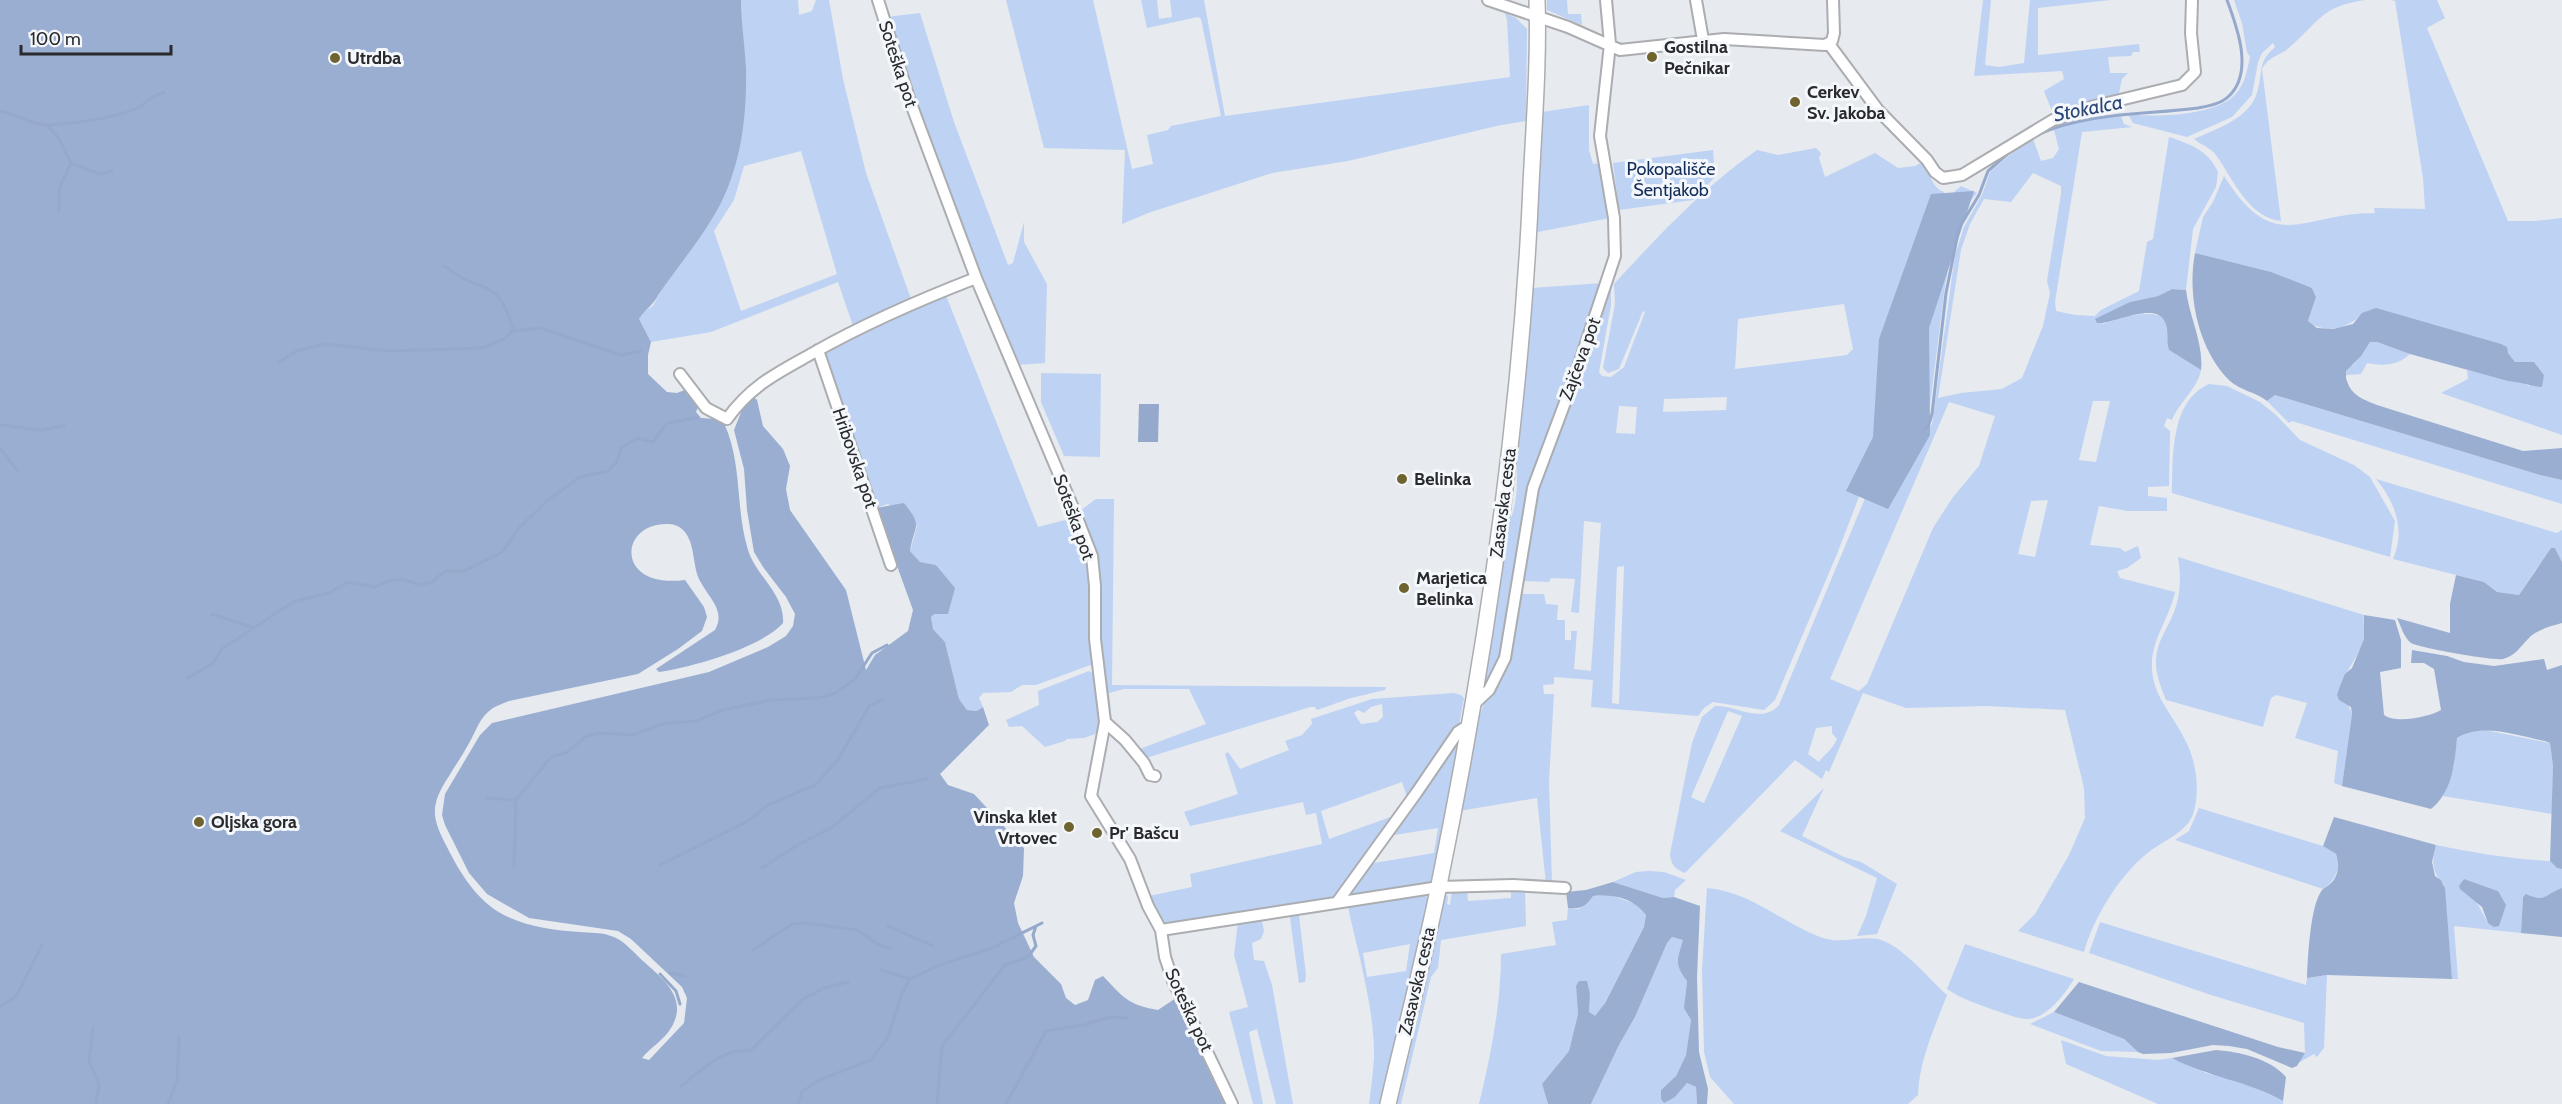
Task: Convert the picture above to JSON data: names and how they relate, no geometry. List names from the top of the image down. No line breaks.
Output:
{"streets":{"main road":["Zasavska cesta"],"street":["Soteška pot","Zajčeva pot","Hribovska pot"]},"crossings":[["Zajčeva pot","Zasavska cesta"]],"water":["Stokalca"],"parks":["Pokopališče Šentjakob"],"places":["Gostilna Pečnikar","Utrdba","Cerkev Sv. Jakoba","Belinka","Marjetica Belinka","Oljska gora","Vinska klet Vrtovec","Pr' Bašcu"],"scale_bar":"100 m"}
